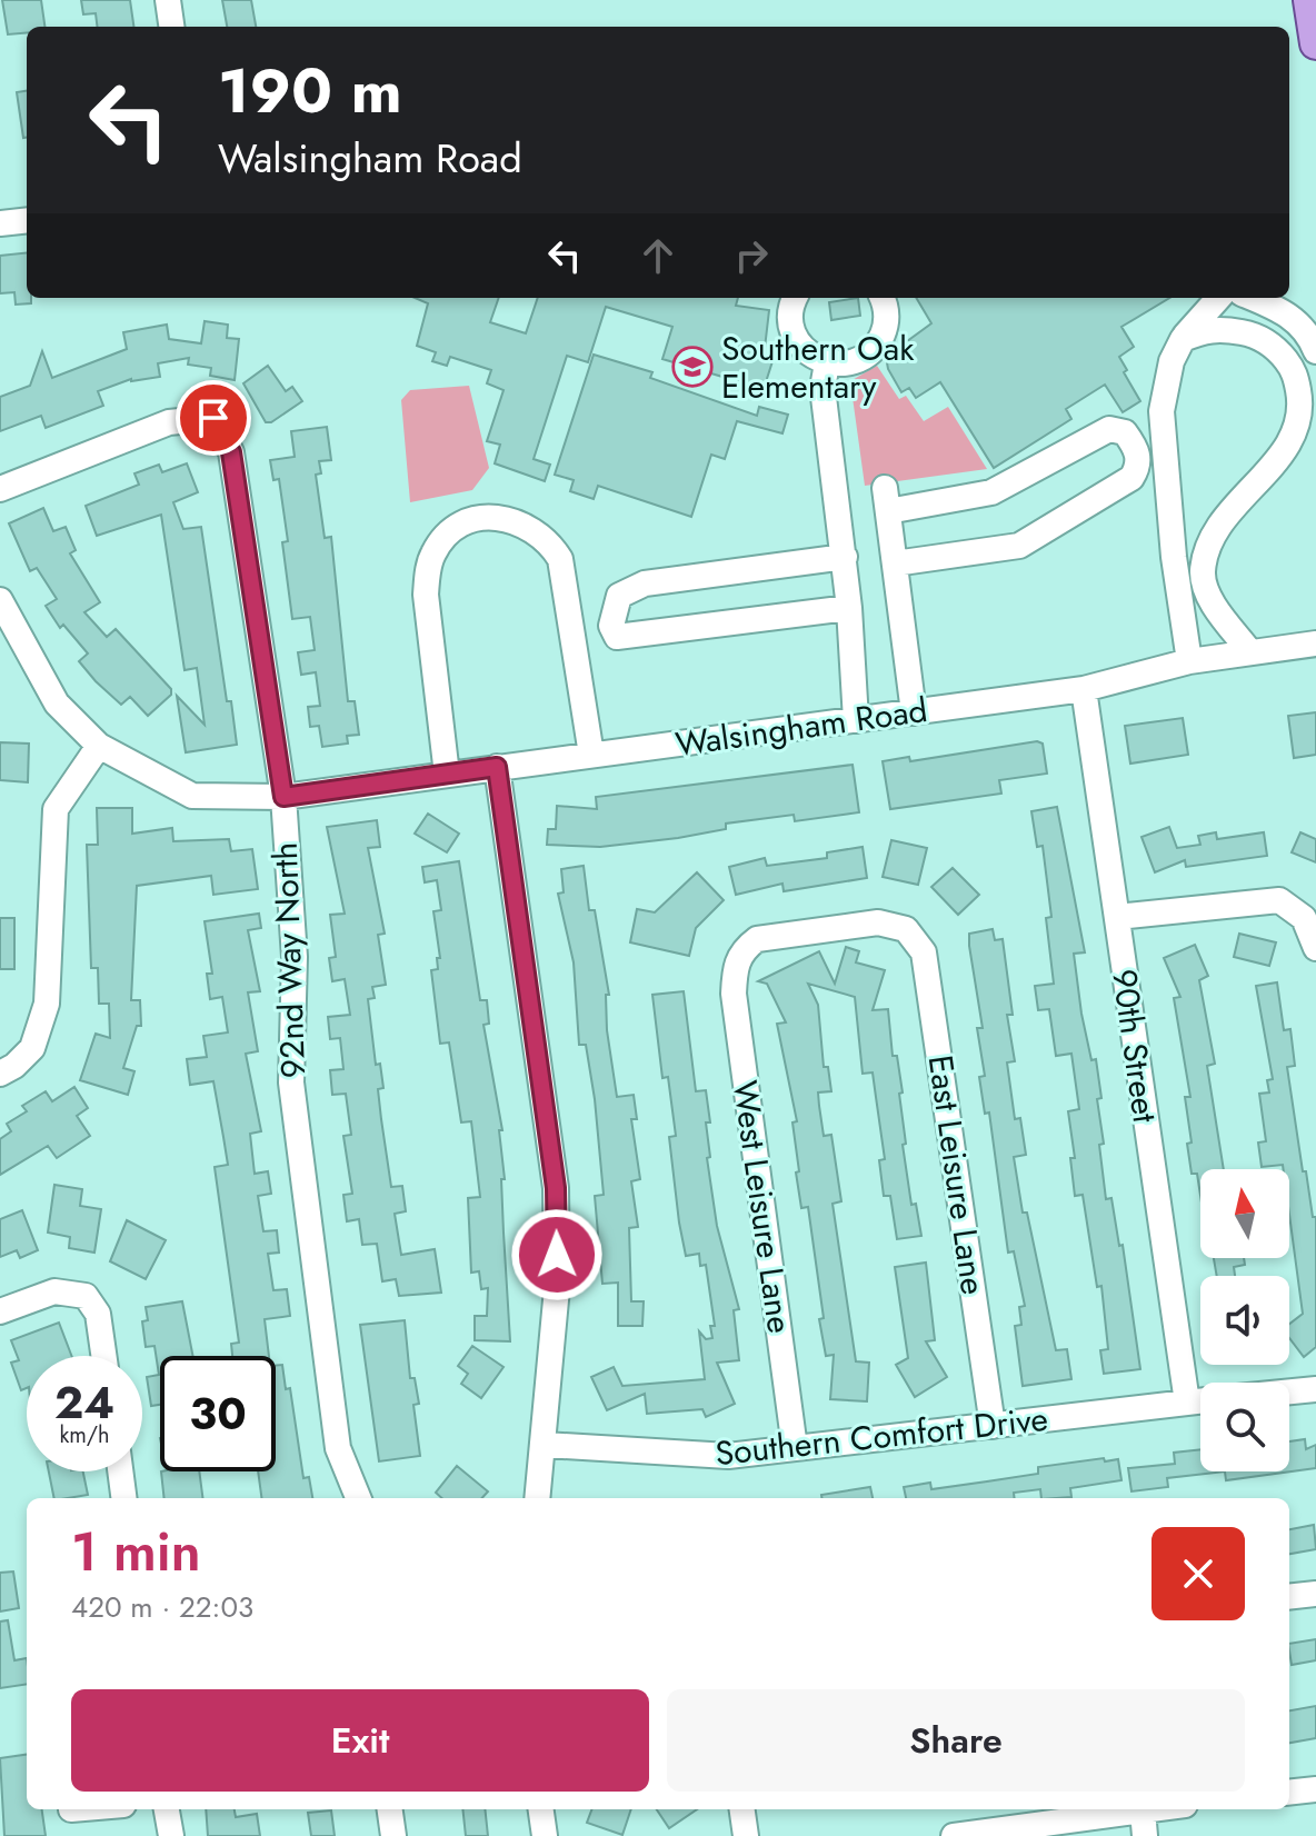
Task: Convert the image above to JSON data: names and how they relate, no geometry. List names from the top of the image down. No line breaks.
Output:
{"streets":{"street":["Walsingham Road","92nd Way North","90th Street","East Leisure Lane","West Leisure Lane","Southern Comfort Drive"]},"crossings":[["Walsingham Road","92nd Way North"],["Walsingham Road","90th Street"],["90th Street","Southern Comfort Drive"],["East Leisure Lane","West Leisure Lane"],["East Leisure Lane","Southern Comfort Drive"],["West Leisure Lane","Southern Comfort Drive"]],"places":{"school or university":["Southern Oak Elementary"]},"north":"top","page":{"turn":["190 m","Walsingham Road"],"speed":"24 km/h","limit":"30","heading":["1 min","420 m · 22:03"],"buttons":["Exit","Share"]}}
